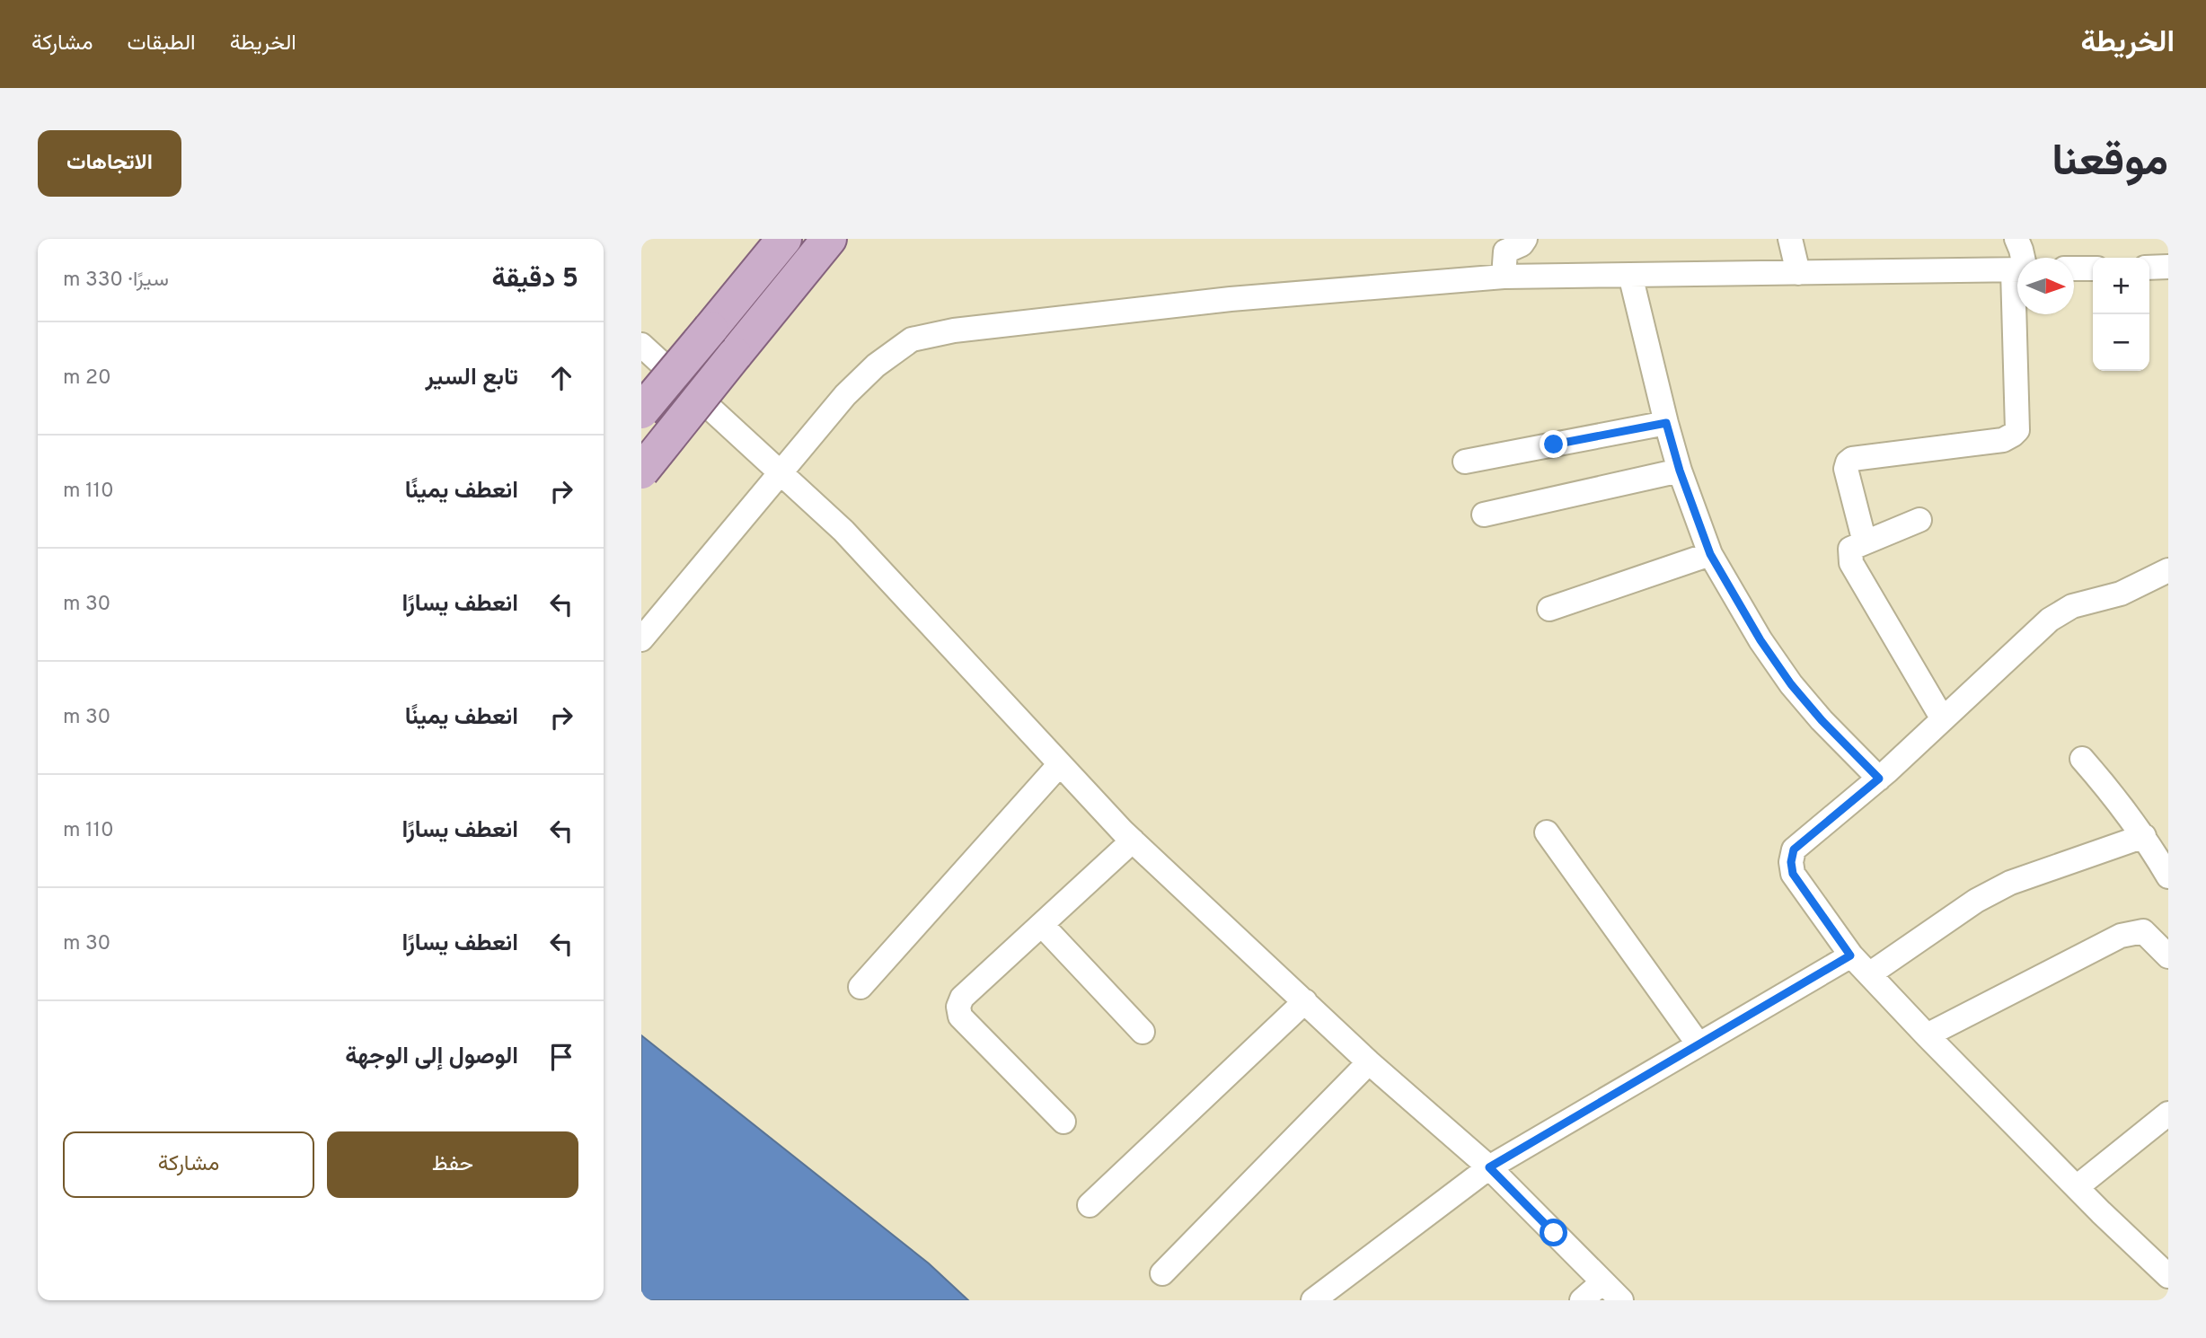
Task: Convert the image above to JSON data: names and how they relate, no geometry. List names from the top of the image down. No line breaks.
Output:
{"north":"right","page":{"header":"الخريطة","nav":["الخريطة","الطبقات","مشاركة"],"title":"موقعنا","buttons":["الاتجاهات",["حفظ","مشاركة"]],"heading":["5 دقيقة","سيرًا · 330 m"],"map_buttons":["+","−"],"list":[["تابع السير","20 m"],["انعطف يمينًا","110 m"],["انعطف يسارًا","30 m"],["انعطف يمينًا","30 m"],["انعطف يسارًا","110 m"],["انعطف يسارًا","30 m"],"الوصول إلى الوجهة"]}}
